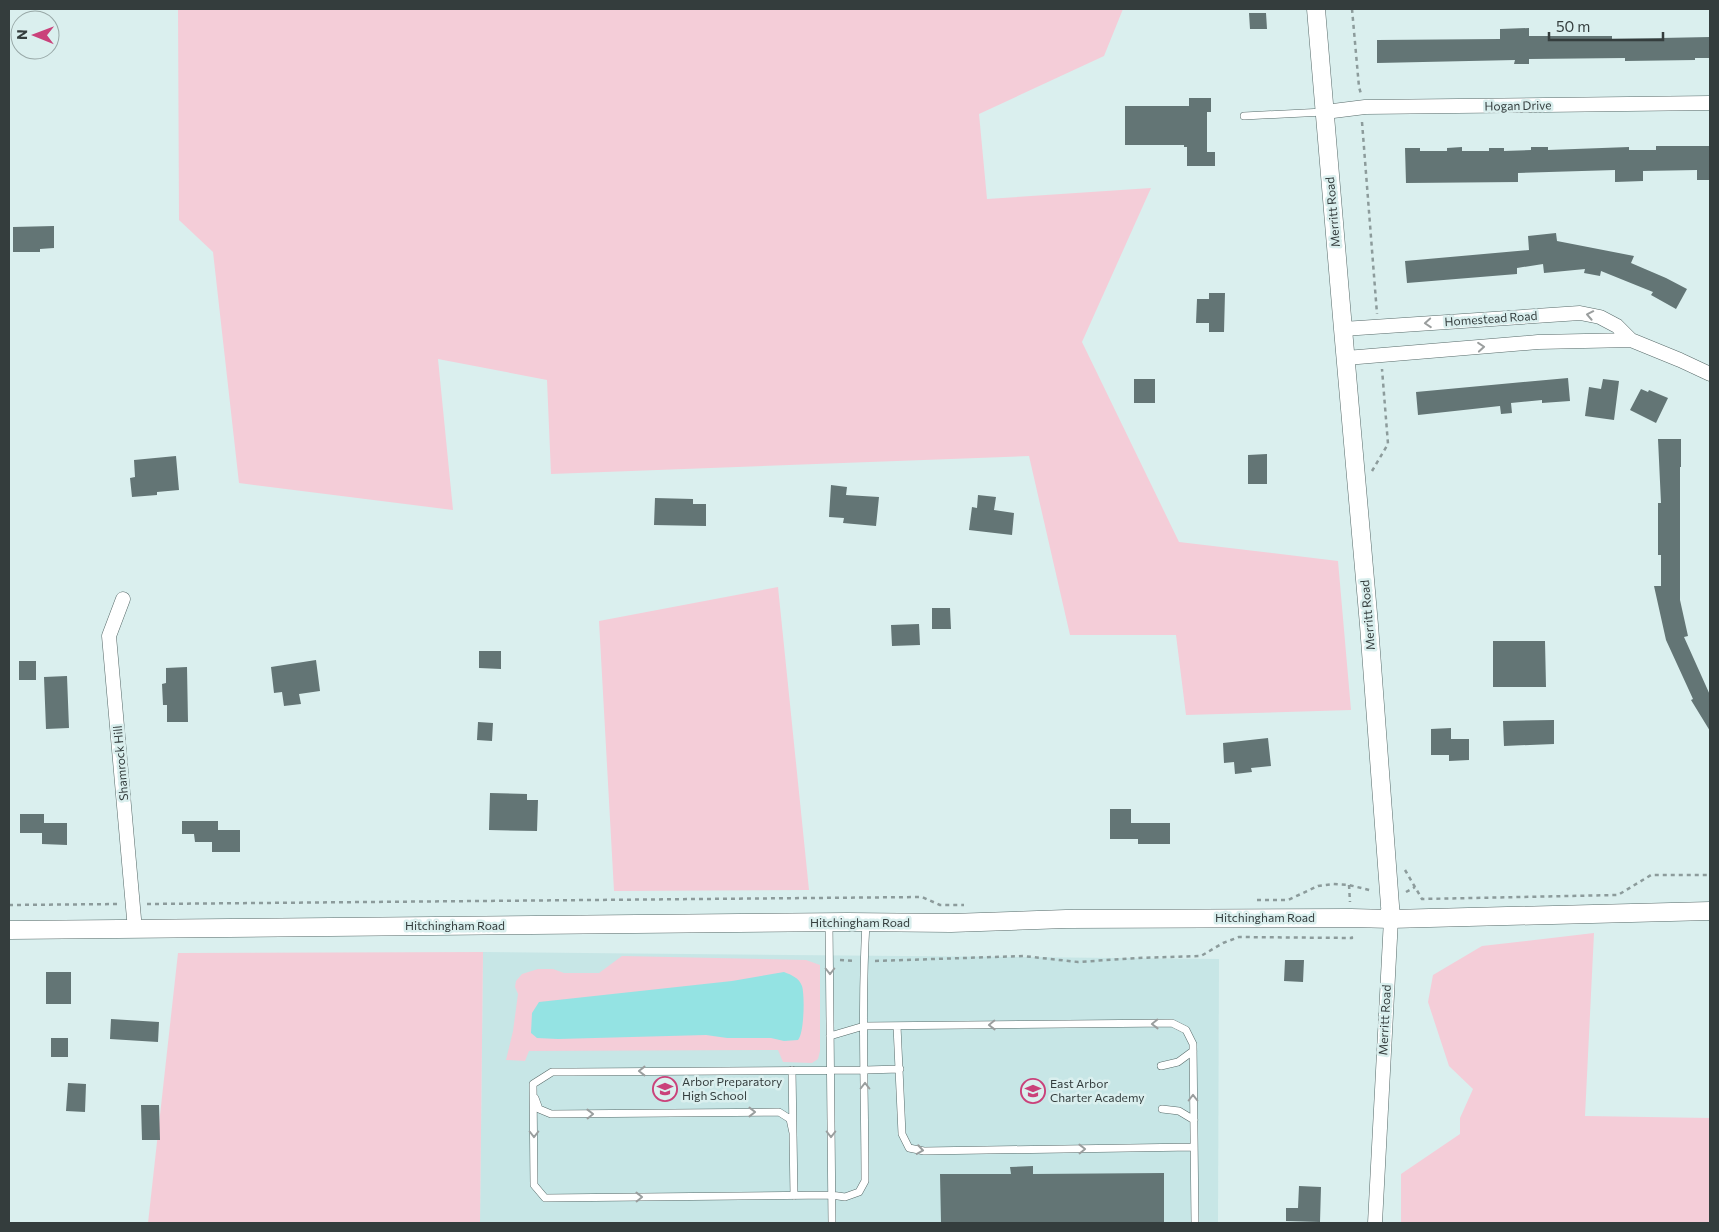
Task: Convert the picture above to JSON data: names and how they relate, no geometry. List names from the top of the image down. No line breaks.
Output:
{"streets":{"street":["Hogan Drive","Merritt Road","Homestead Road","Shamrock Hill","Hitchingham Road"]},"crossings":[["Hogan Drive","Merritt Road"],["Merritt Road","Homestead Road"],["Merritt Road","Hitchingham Road"],["Shamrock Hill","Hitchingham Road"]],"places":{"school or university":["Arbor Preparatory High School","East Arbor Charter Academy"]},"scale_bar":"50 m","north":"left"}
